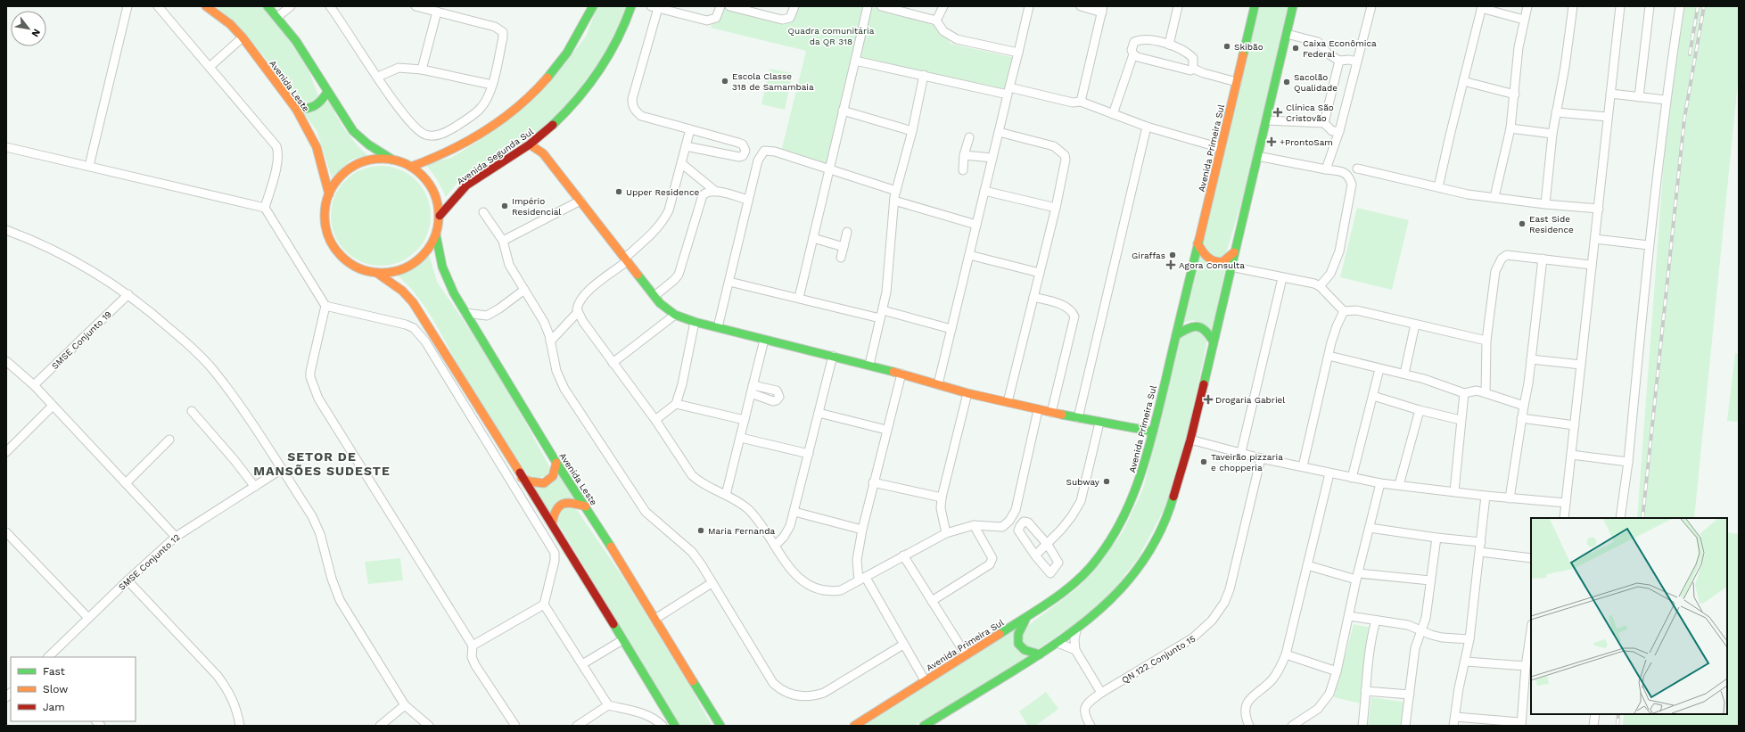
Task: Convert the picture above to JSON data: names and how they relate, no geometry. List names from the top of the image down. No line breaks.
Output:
{"streets":{"main road":["Avenida Leste","Avenida Primeira Sul","Avenida Segunda Sul"],"street":["SMSE Conjunto 19","SMSE Conjunto 12","QN 122 Conjunto 15"]},"crossings":[["Avenida Leste","Avenida Segunda Sul"]],"districts":["SETOR DE MANSÕES SUDESTE"],"parks":["Quadra comunitária da QR 318"],"places":{"other":["Skibão","Caixa Econômica Federal","Escola Classe 318 de Samambaia","Sacolão Qualidade","Upper Residence","Império Residencial","East Side Residence","Giraffas","Taveirão pizzaria e chopperia","Subway","Maria Fernanda"],"health":["Clínica São Cristovão","+ProntoSam","Agora Consulta","Drogaria Gabriel"]},"legend":["Fast","Slow","Jam"],"north":"bottom right"}
